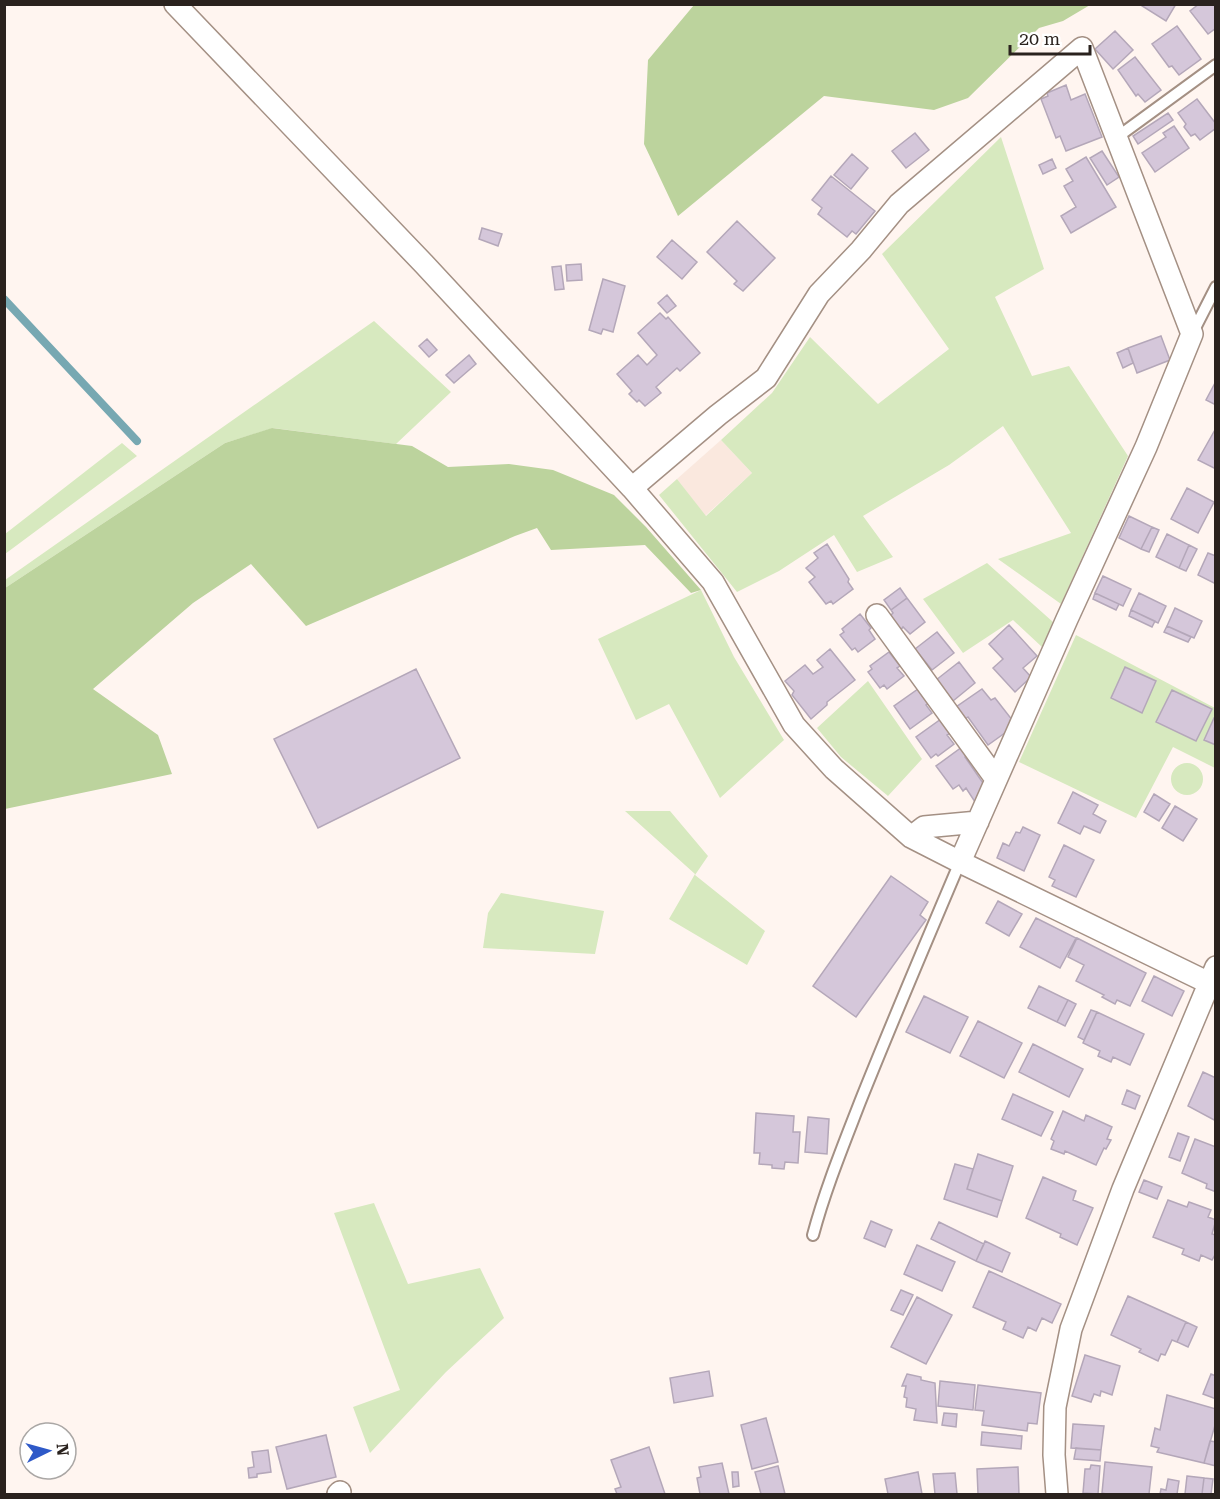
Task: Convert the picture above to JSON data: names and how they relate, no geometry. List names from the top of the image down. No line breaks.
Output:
{"scale_bar":"20 m","north":"right"}
